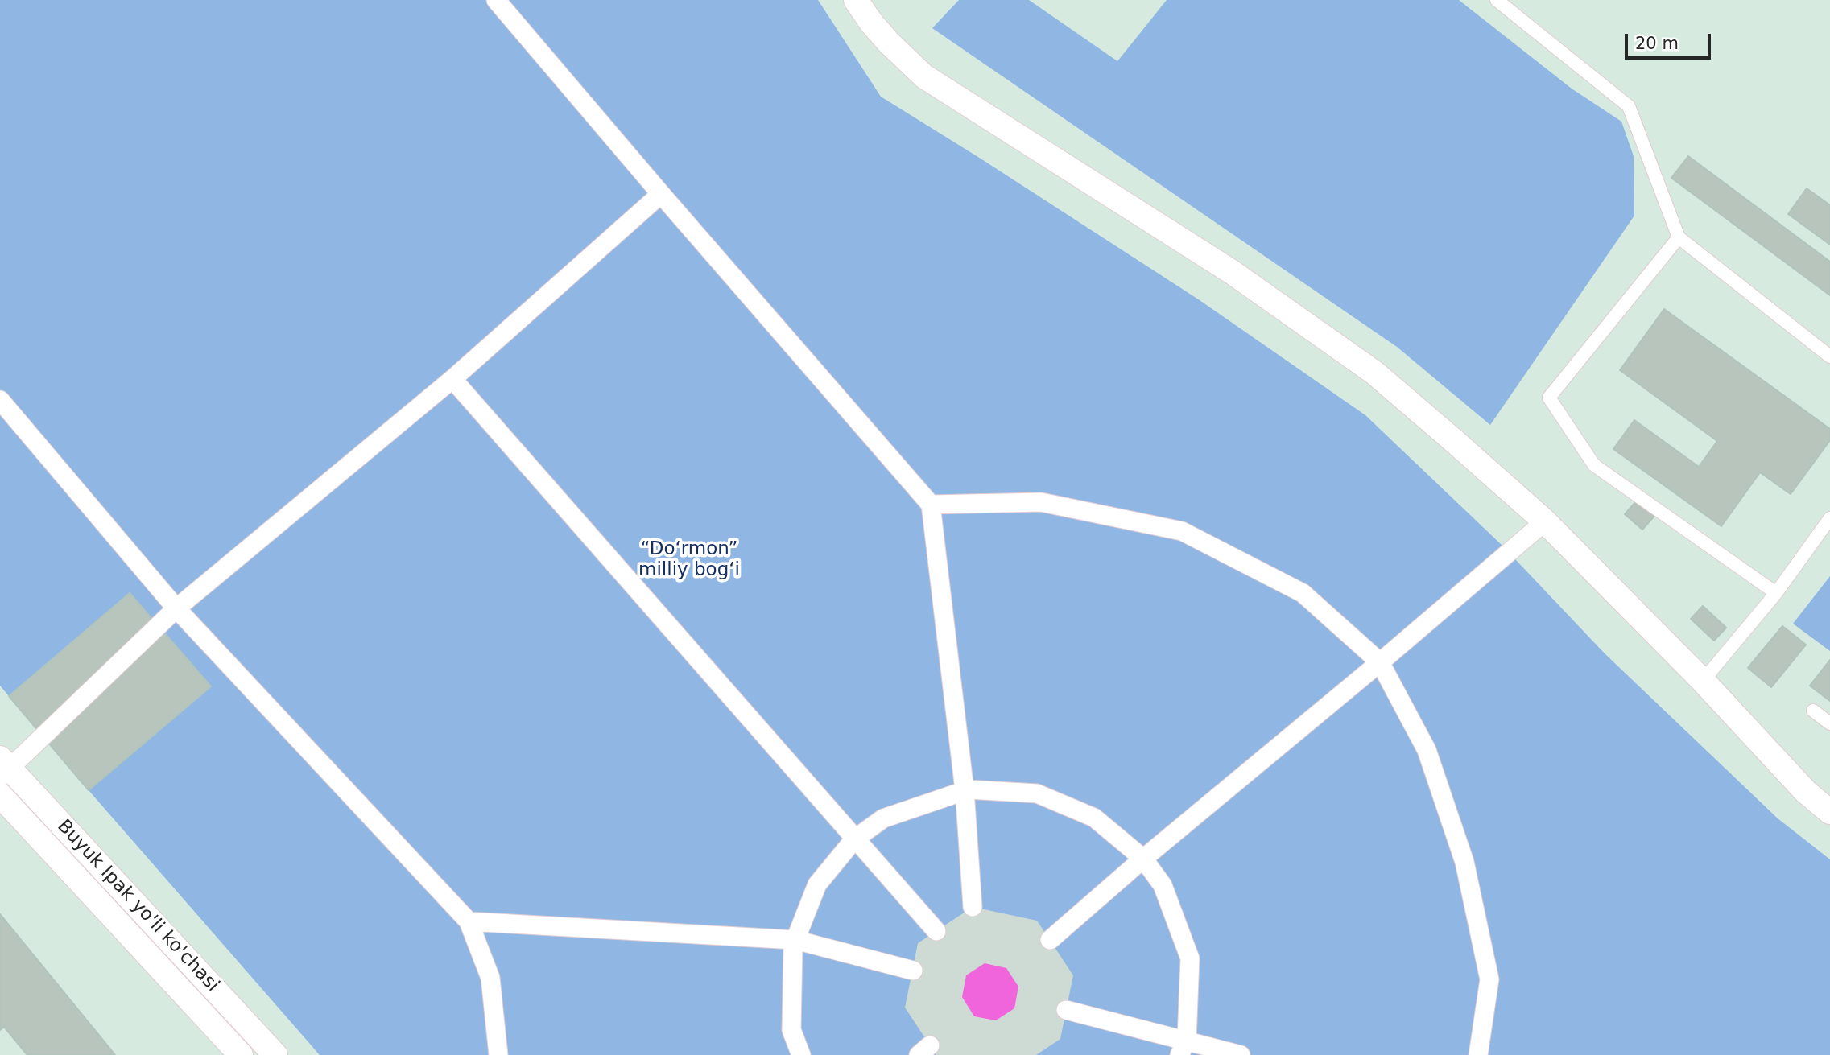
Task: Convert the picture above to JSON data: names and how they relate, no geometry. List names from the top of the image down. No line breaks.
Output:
{"streets":{"street":["Buyuk Ipak yo'li ko'chasi"]},"parks":["“Do‘rmon” milliy bog‘i"],"scale_bar":"20 m"}
